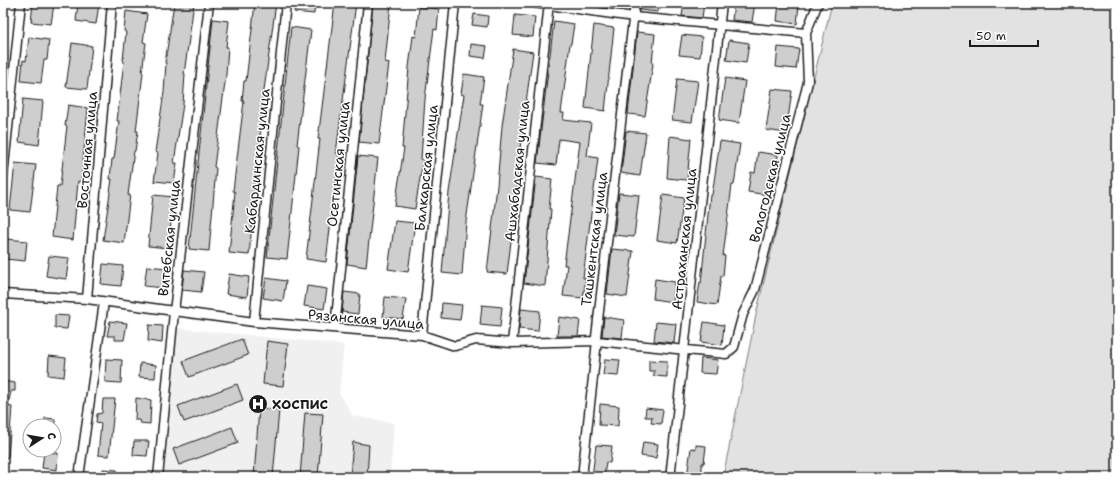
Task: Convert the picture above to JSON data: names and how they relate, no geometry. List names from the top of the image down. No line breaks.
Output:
{"streets":{"street":["Восточная улица","Кабардинская улица","Осетинская улица","Балкарская улица","Ашхабадская улица","Вологодская улица","Витебская улица","Ташкентская улица","Астраханская улица","Рязанская улица"]},"crossings":[["Восточная улица","Рязанская улица"],["Кабардинская улица","Рязанская улица"],["Осетинская улица","Рязанская улица"],["Балкарская улица","Рязанская улица"],["Ашхабадская улица","Рязанская улица"],["Вологодская улица","Рязанская улица"],["Витебская улица","Рязанская улица"],["Ташкентская улица","Рязанская улица"],["Астраханская улица","Рязанская улица"]],"places":{"hospital":["ХОСПИС"]},"scale_bar":"50 m","north":"right"}
